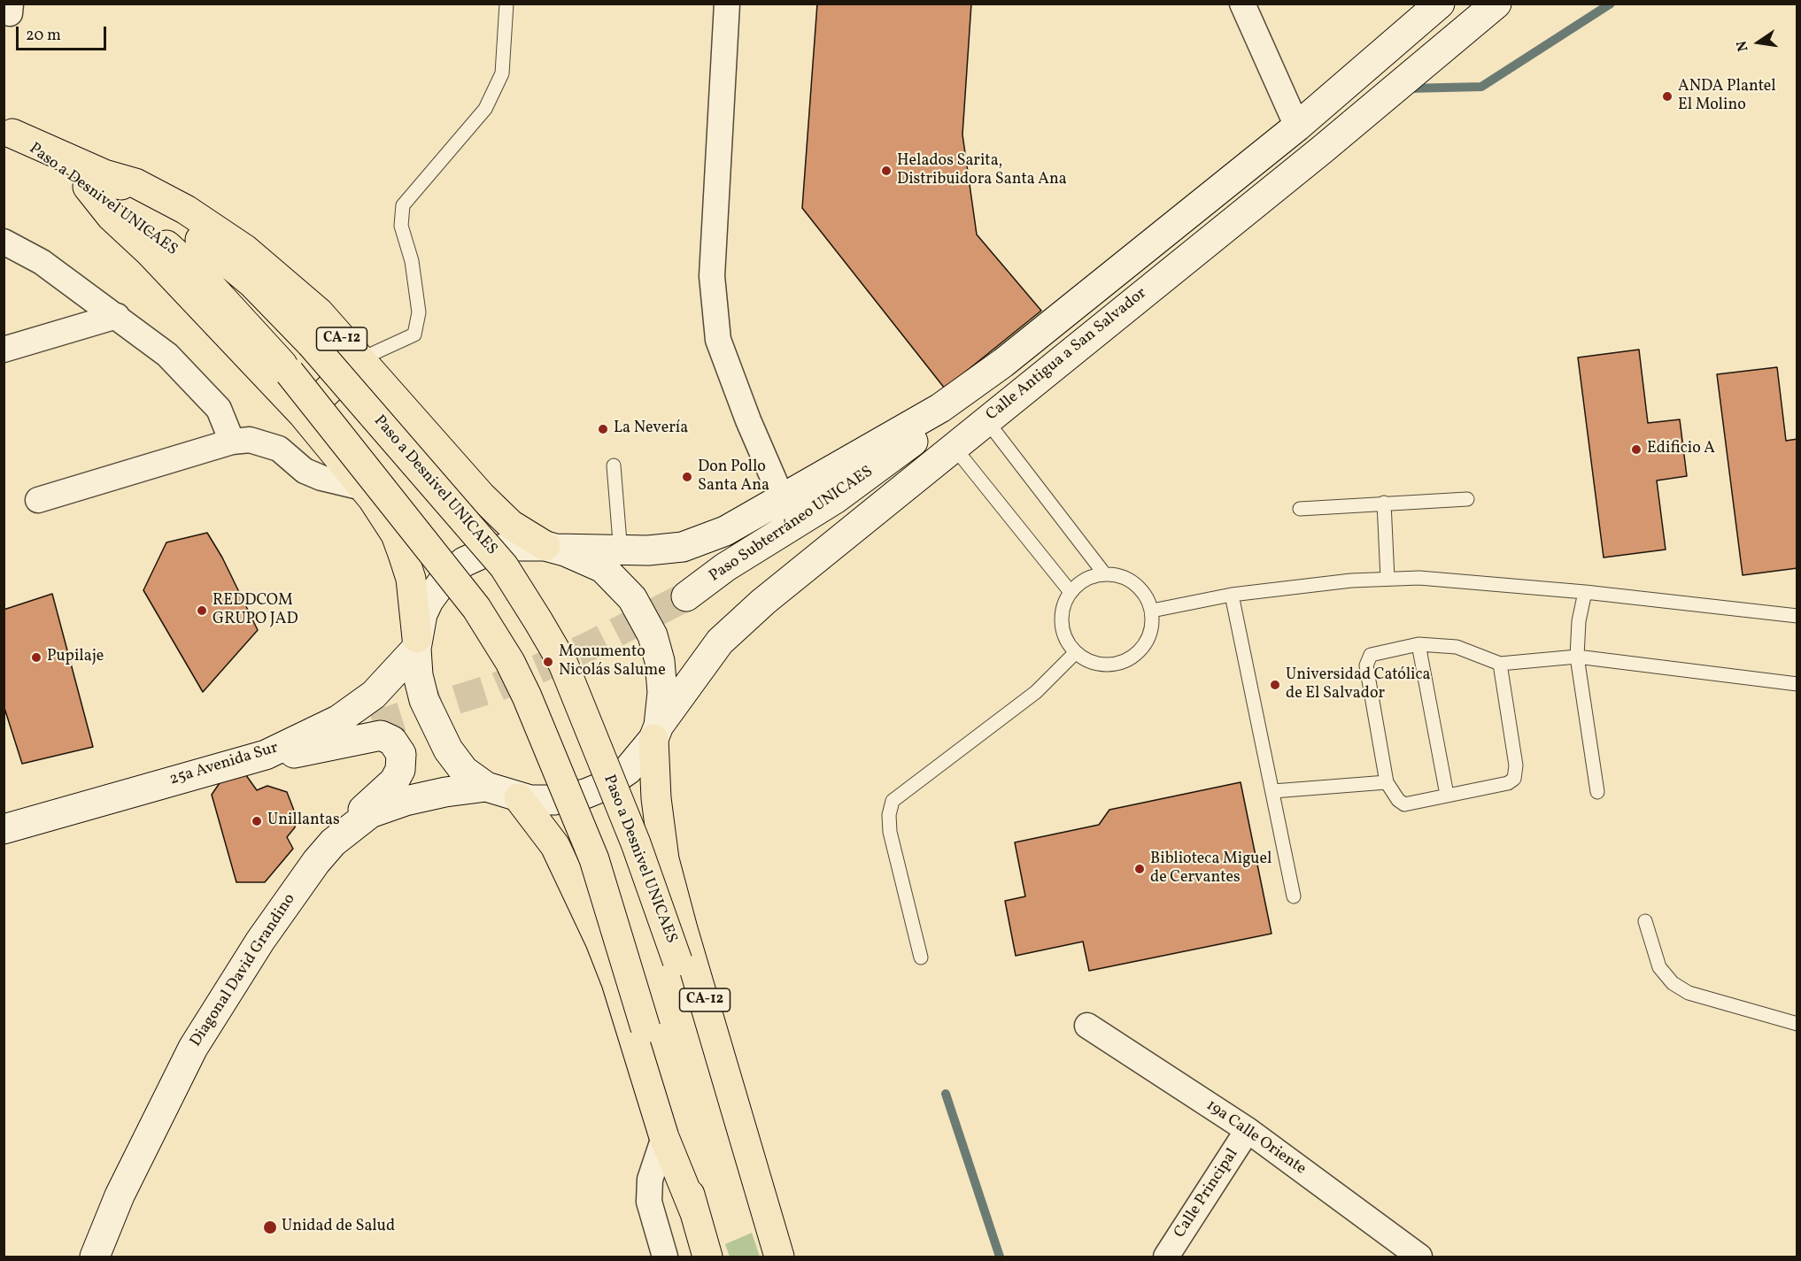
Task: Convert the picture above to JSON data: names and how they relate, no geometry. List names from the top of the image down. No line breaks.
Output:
{"streets":{"highway":["Paso a Desnivel UNICAES","CA-12"],"main road":["Calle Antigua a San Salvador","Paso Subterráneo UNICAES","25a Avenida Sur","Diagonal David Grandino"],"street":["19a Calle Oriente","Calle Principal"]},"crossings":[["Paso a Desnivel UNICAES","CA-12"],["CA-12","Calle Antigua a San Salvador"],["Calle Antigua a San Salvador","Paso Subterráneo UNICAES"],["Calle Antigua a San Salvador","25a Avenida Sur"],["Calle Antigua a San Salvador","Diagonal David Grandino"],["19a Calle Oriente","Calle Principal"]],"places":["ANDA Plantel El Molino","Helados Sarita, Distribuidora Santa Ana","La Nevería","Edificio A","Don Pollo Santa Ana","REDDCOM GRUPO JAD","Pupilaje","Monumento Nicolás Salume","Universidad Católica de El Salvador","Unillantas","Biblioteca Miguel de Cervantes","Unidad de Salud"],"scale_bar":"20 m","north":"left"}
